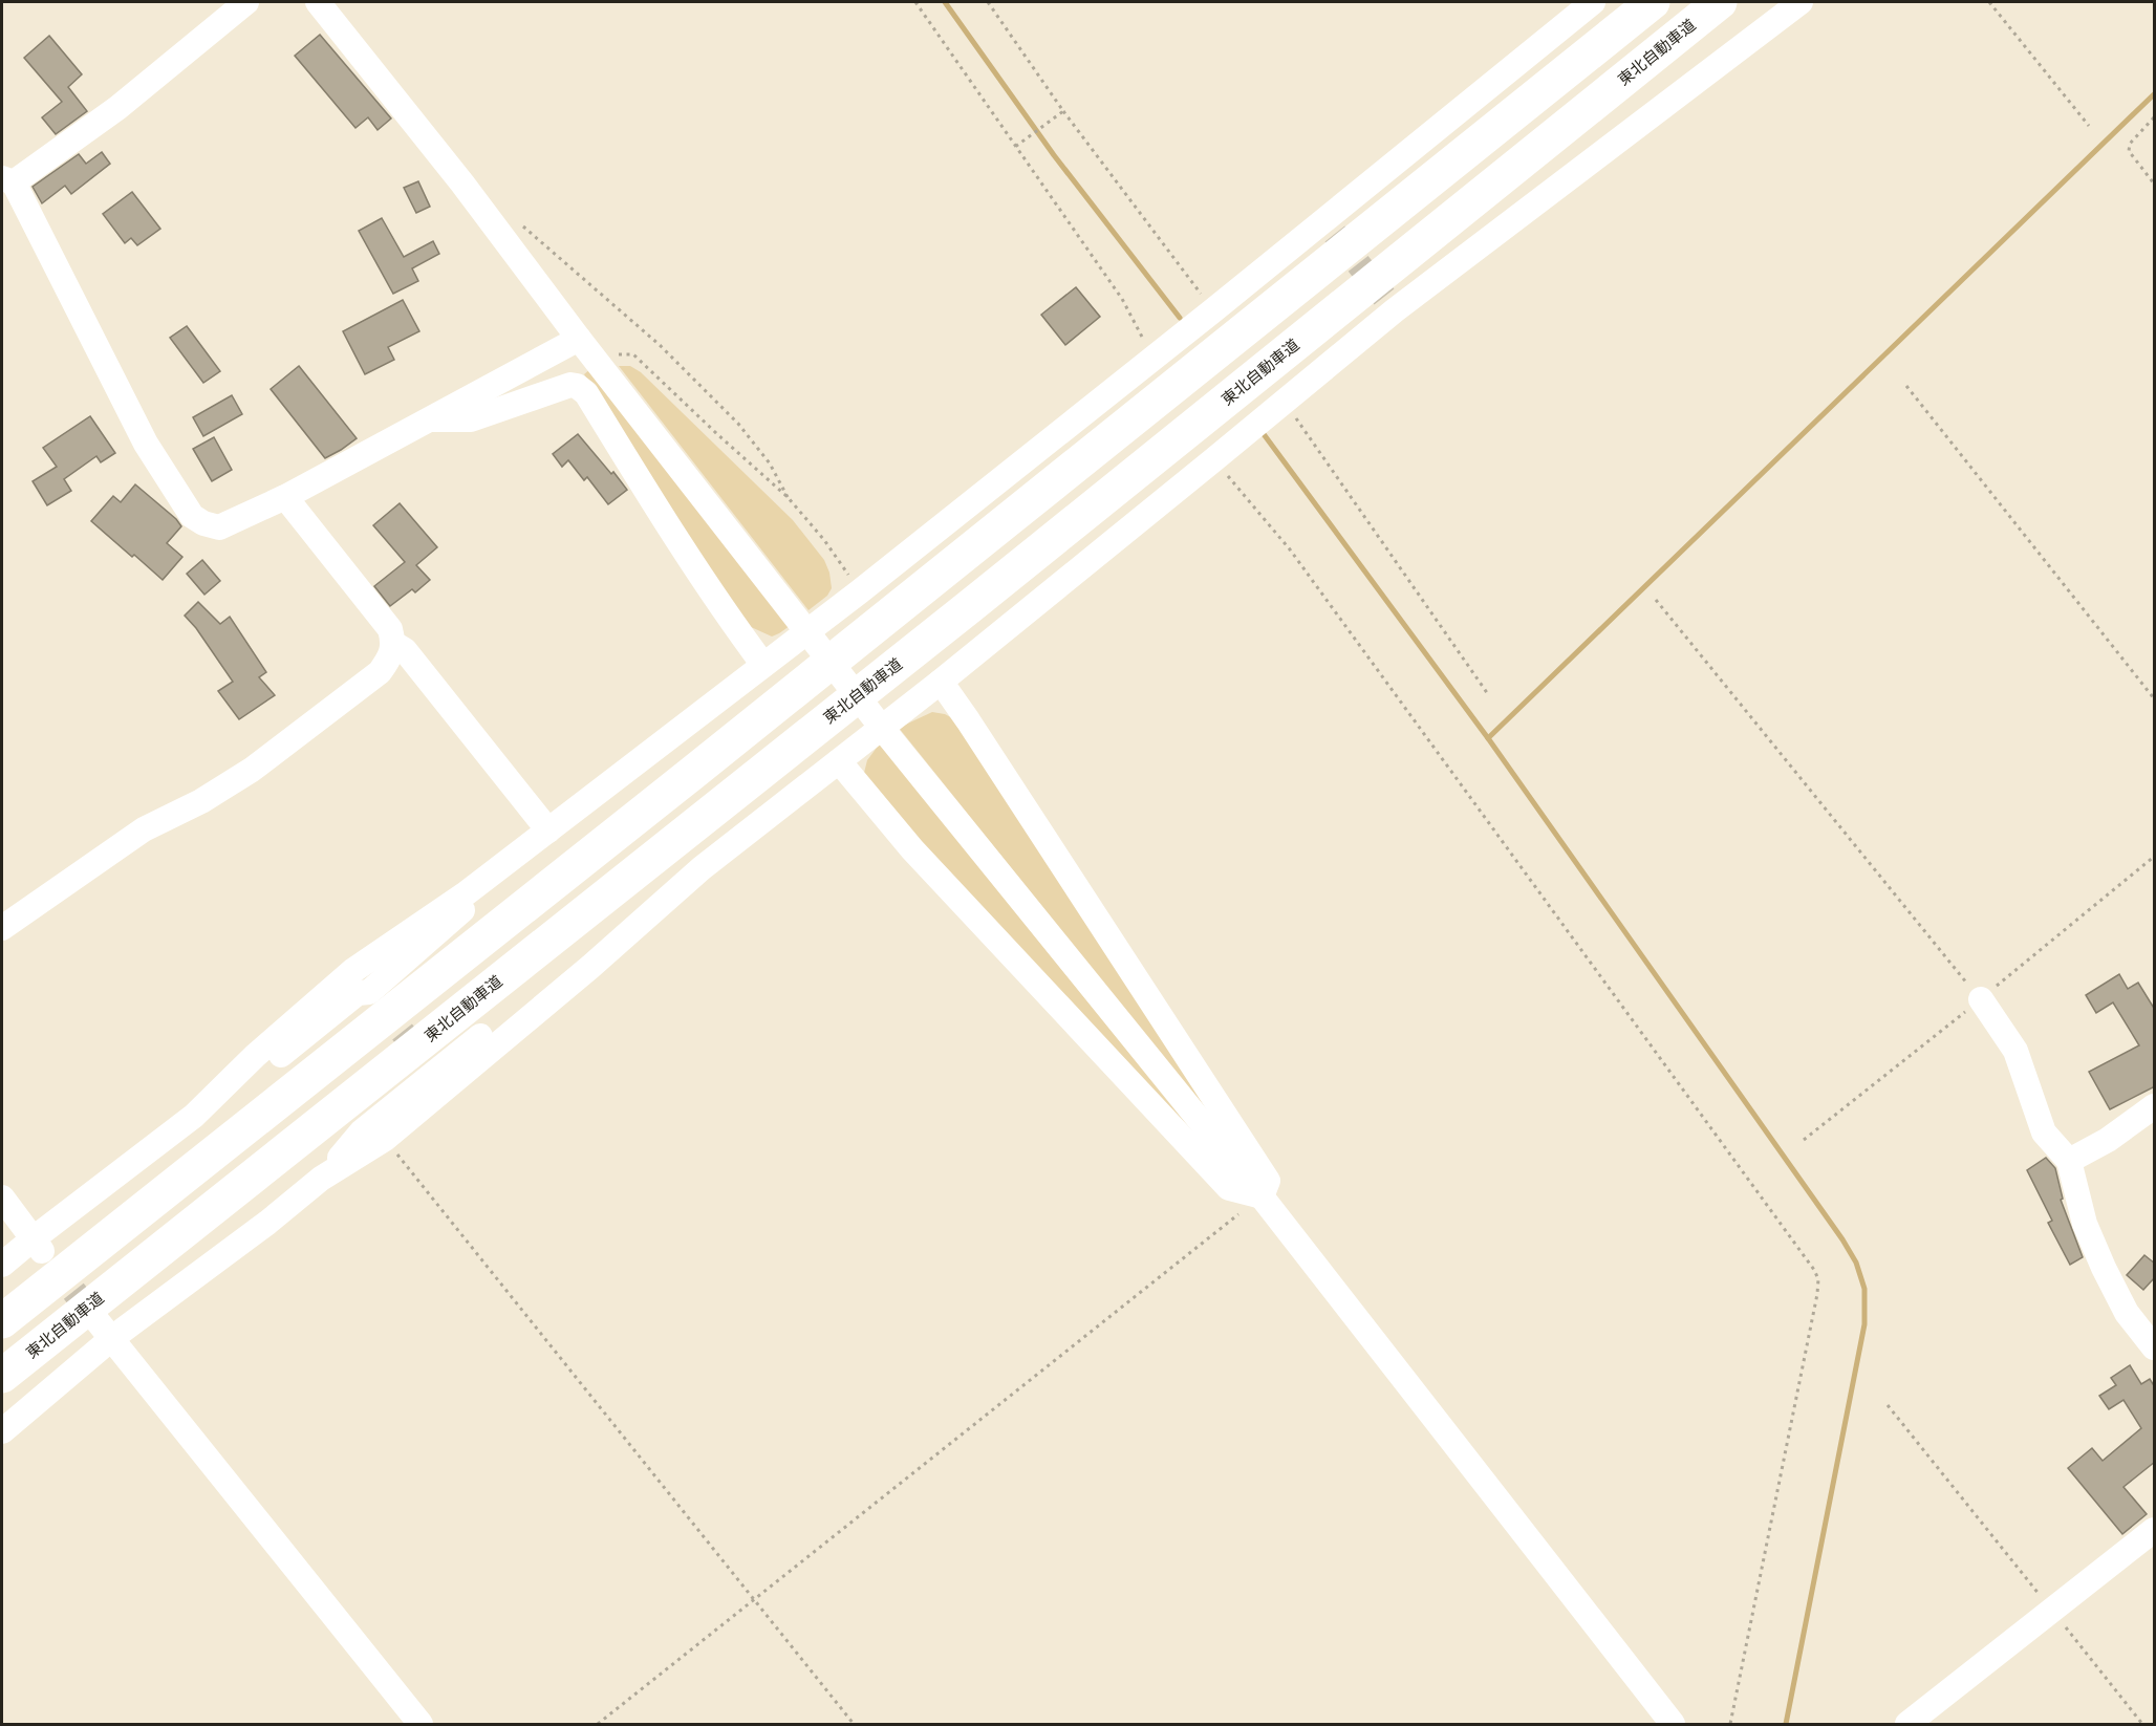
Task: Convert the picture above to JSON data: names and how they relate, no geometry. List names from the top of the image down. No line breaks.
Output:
{"streets":{"highway":["東北自動車道"]}}
